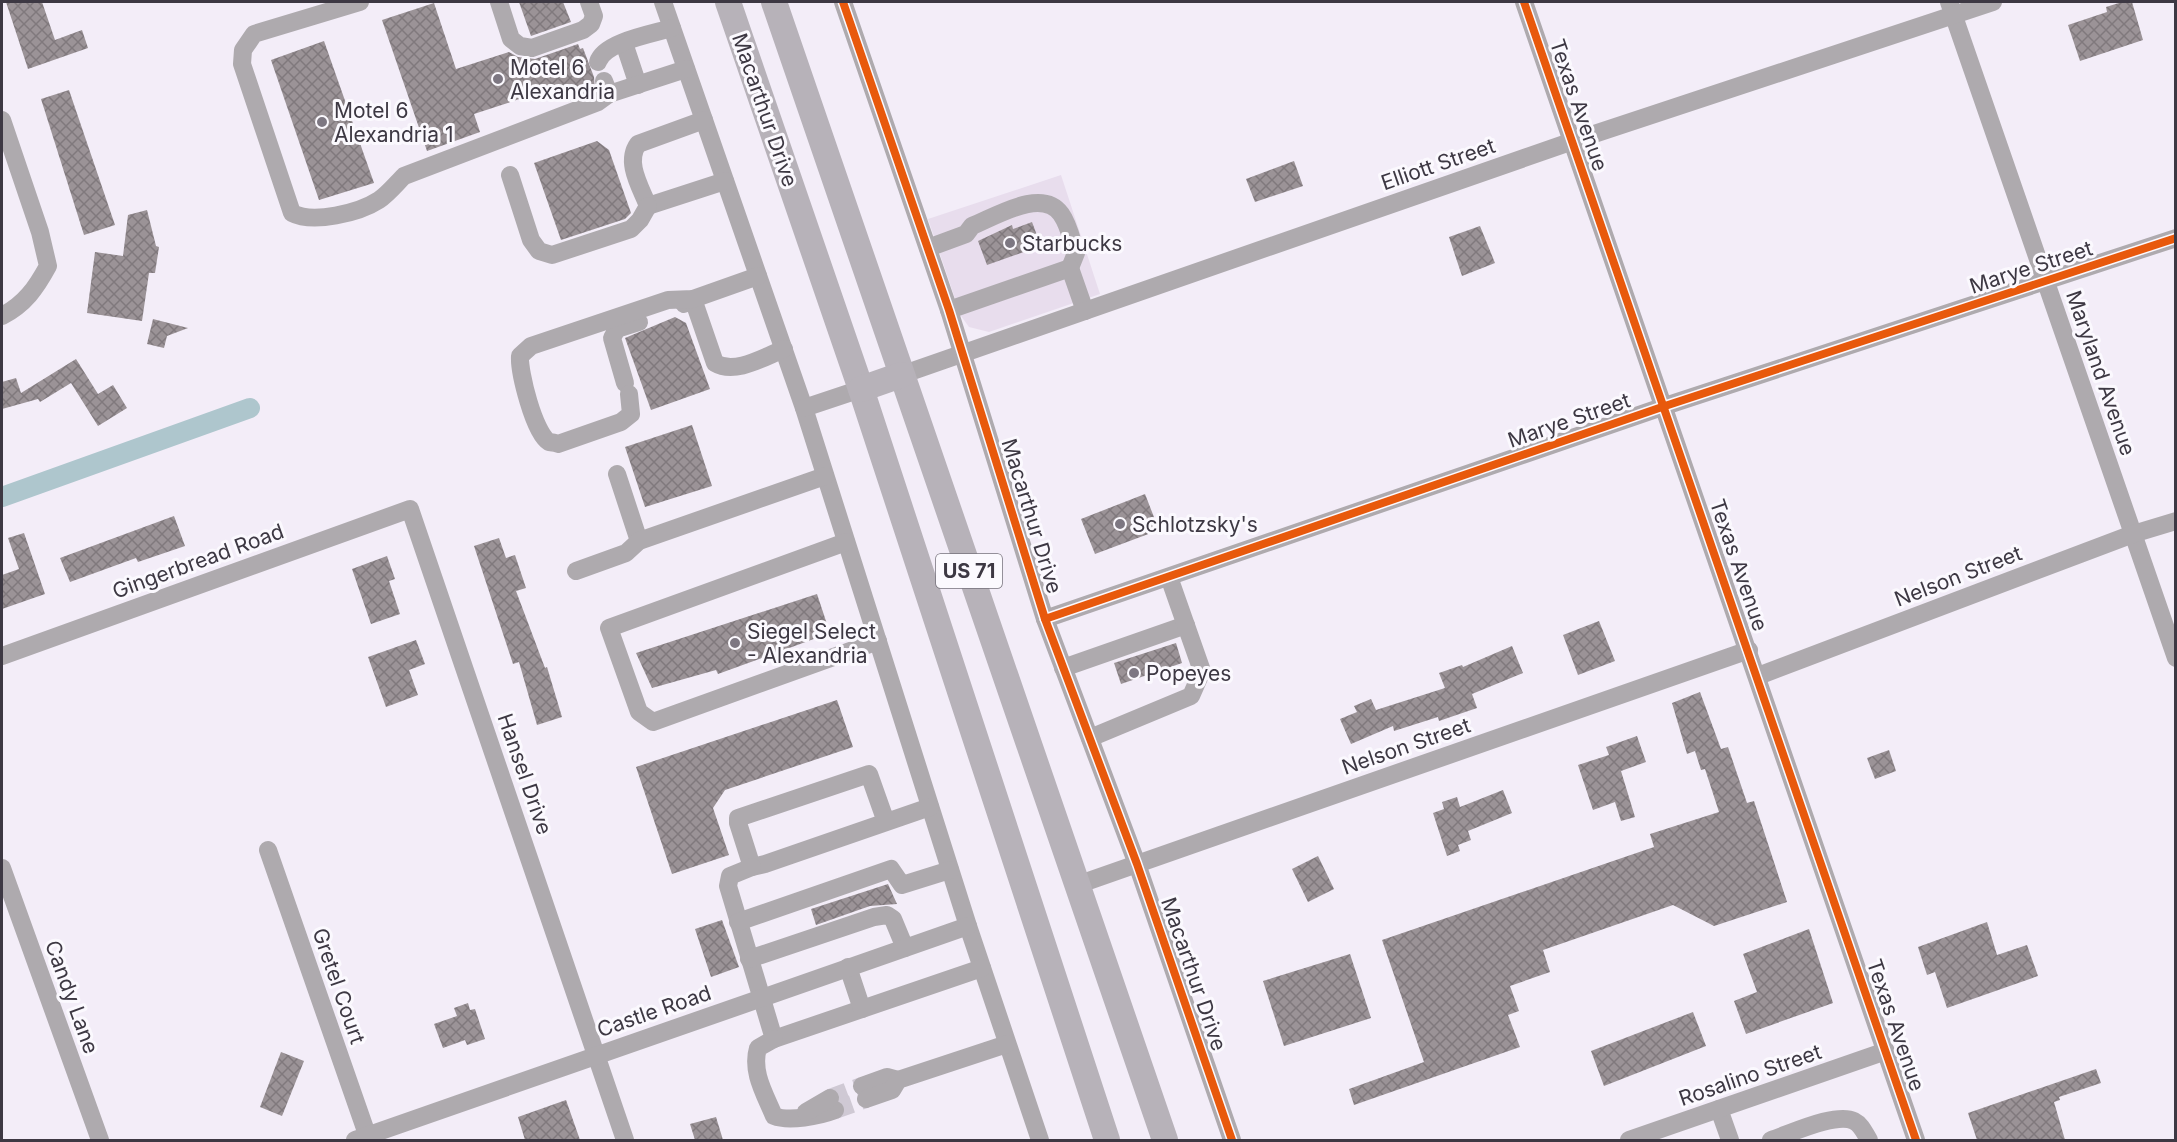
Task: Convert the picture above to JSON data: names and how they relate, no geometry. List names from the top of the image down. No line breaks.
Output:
{"streets":{"highway":["Macarthur Drive","US 71"],"street":["Texas Avenue","Elliott Street","Marye Street","Maryland Avenue","Gingerbread Road","Nelson Street","Hansel Drive","Gretel Court","Candy Lane","Castle Road","Rosalino Street"]},"crossings":[["Texas Avenue","Elliott Street"],["Texas Avenue","Marye Street"],["Texas Avenue","Nelson Street"],["Texas Avenue","Rosalino Street"],["Macarthur Drive","Elliott Street"],["Macarthur Drive","Marye Street"],["Macarthur Drive","Nelson Street"],["Elliott Street","Maryland Avenue"],["Marye Street","Maryland Avenue"],["Maryland Avenue","Nelson Street"],["Gingerbread Road","Hansel Drive"],["Hansel Drive","Castle Road"],["Gretel Court","Castle Road"]],"places":["Motel 6 Alexandria","Motel 6 Alexandria 1","Starbucks","Schlotzsky's","Siegel Select - Alexandria","Popeyes"]}
